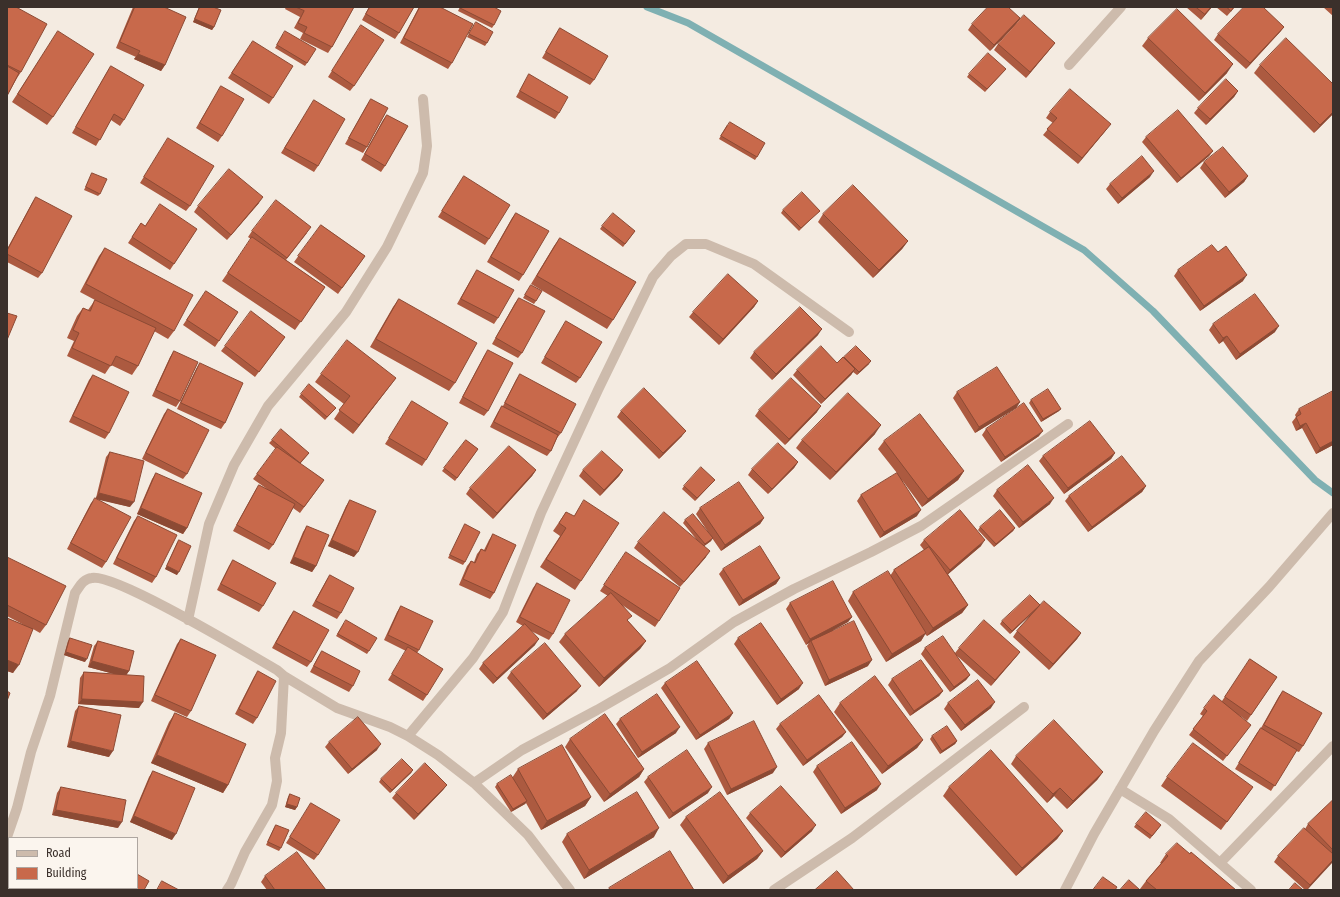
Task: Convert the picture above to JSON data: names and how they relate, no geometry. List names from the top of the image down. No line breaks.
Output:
{"legend":["Road","Building"]}
